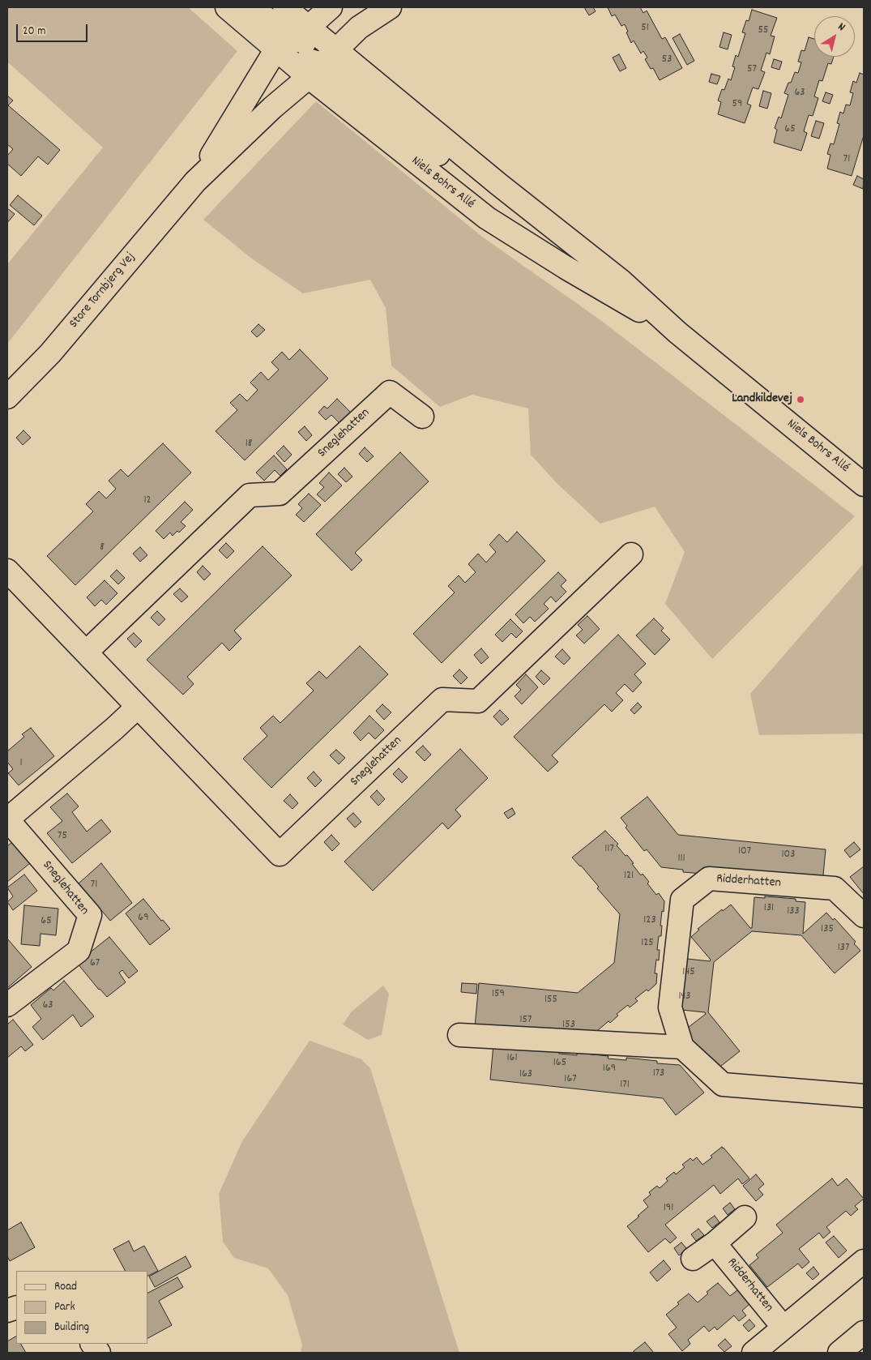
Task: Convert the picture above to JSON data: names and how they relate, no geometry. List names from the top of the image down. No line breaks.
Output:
{"streets":{"street":["Niels Bohrs Allé","Store Tornbjerg Vej","Sneglehatten","Ridderhatten"]},"crossings":[["Niels Bohrs Allé","Store Tornbjerg Vej"]],"places":["Landkildevej"],"house_numbers":["51","55","53","57","63","59","65","71","18","12","8","1","75","117","107","103","111","121","71","131","133","69","123","65","135","125","137","67","145","159","143","155","63","157","153","161","165","169","173","163","167","171","191"],"legend":["Road","Park","Building"],"scale_bar":"20 m","north":"top right"}
